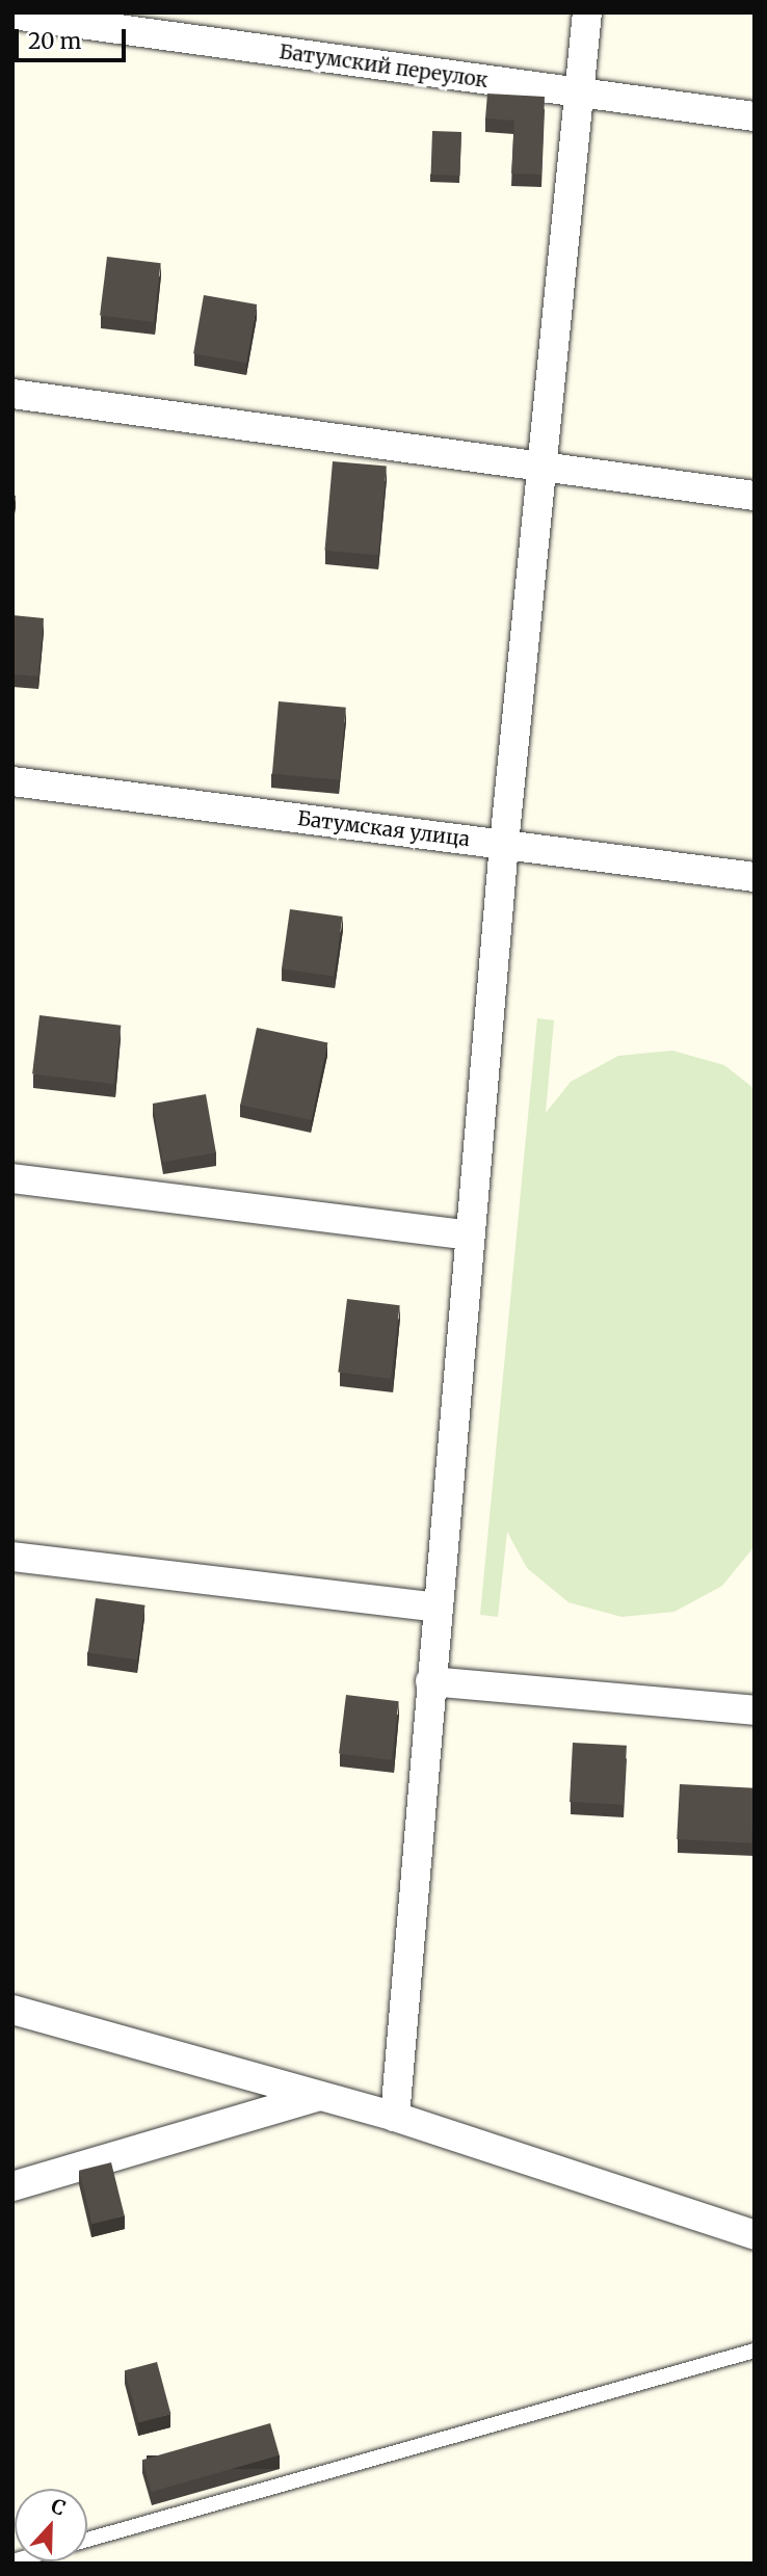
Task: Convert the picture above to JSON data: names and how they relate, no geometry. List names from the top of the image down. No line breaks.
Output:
{"streets":{"street":["Батумский переулок","Батумская улица"]},"scale_bar":"20 m","north":"top"}
